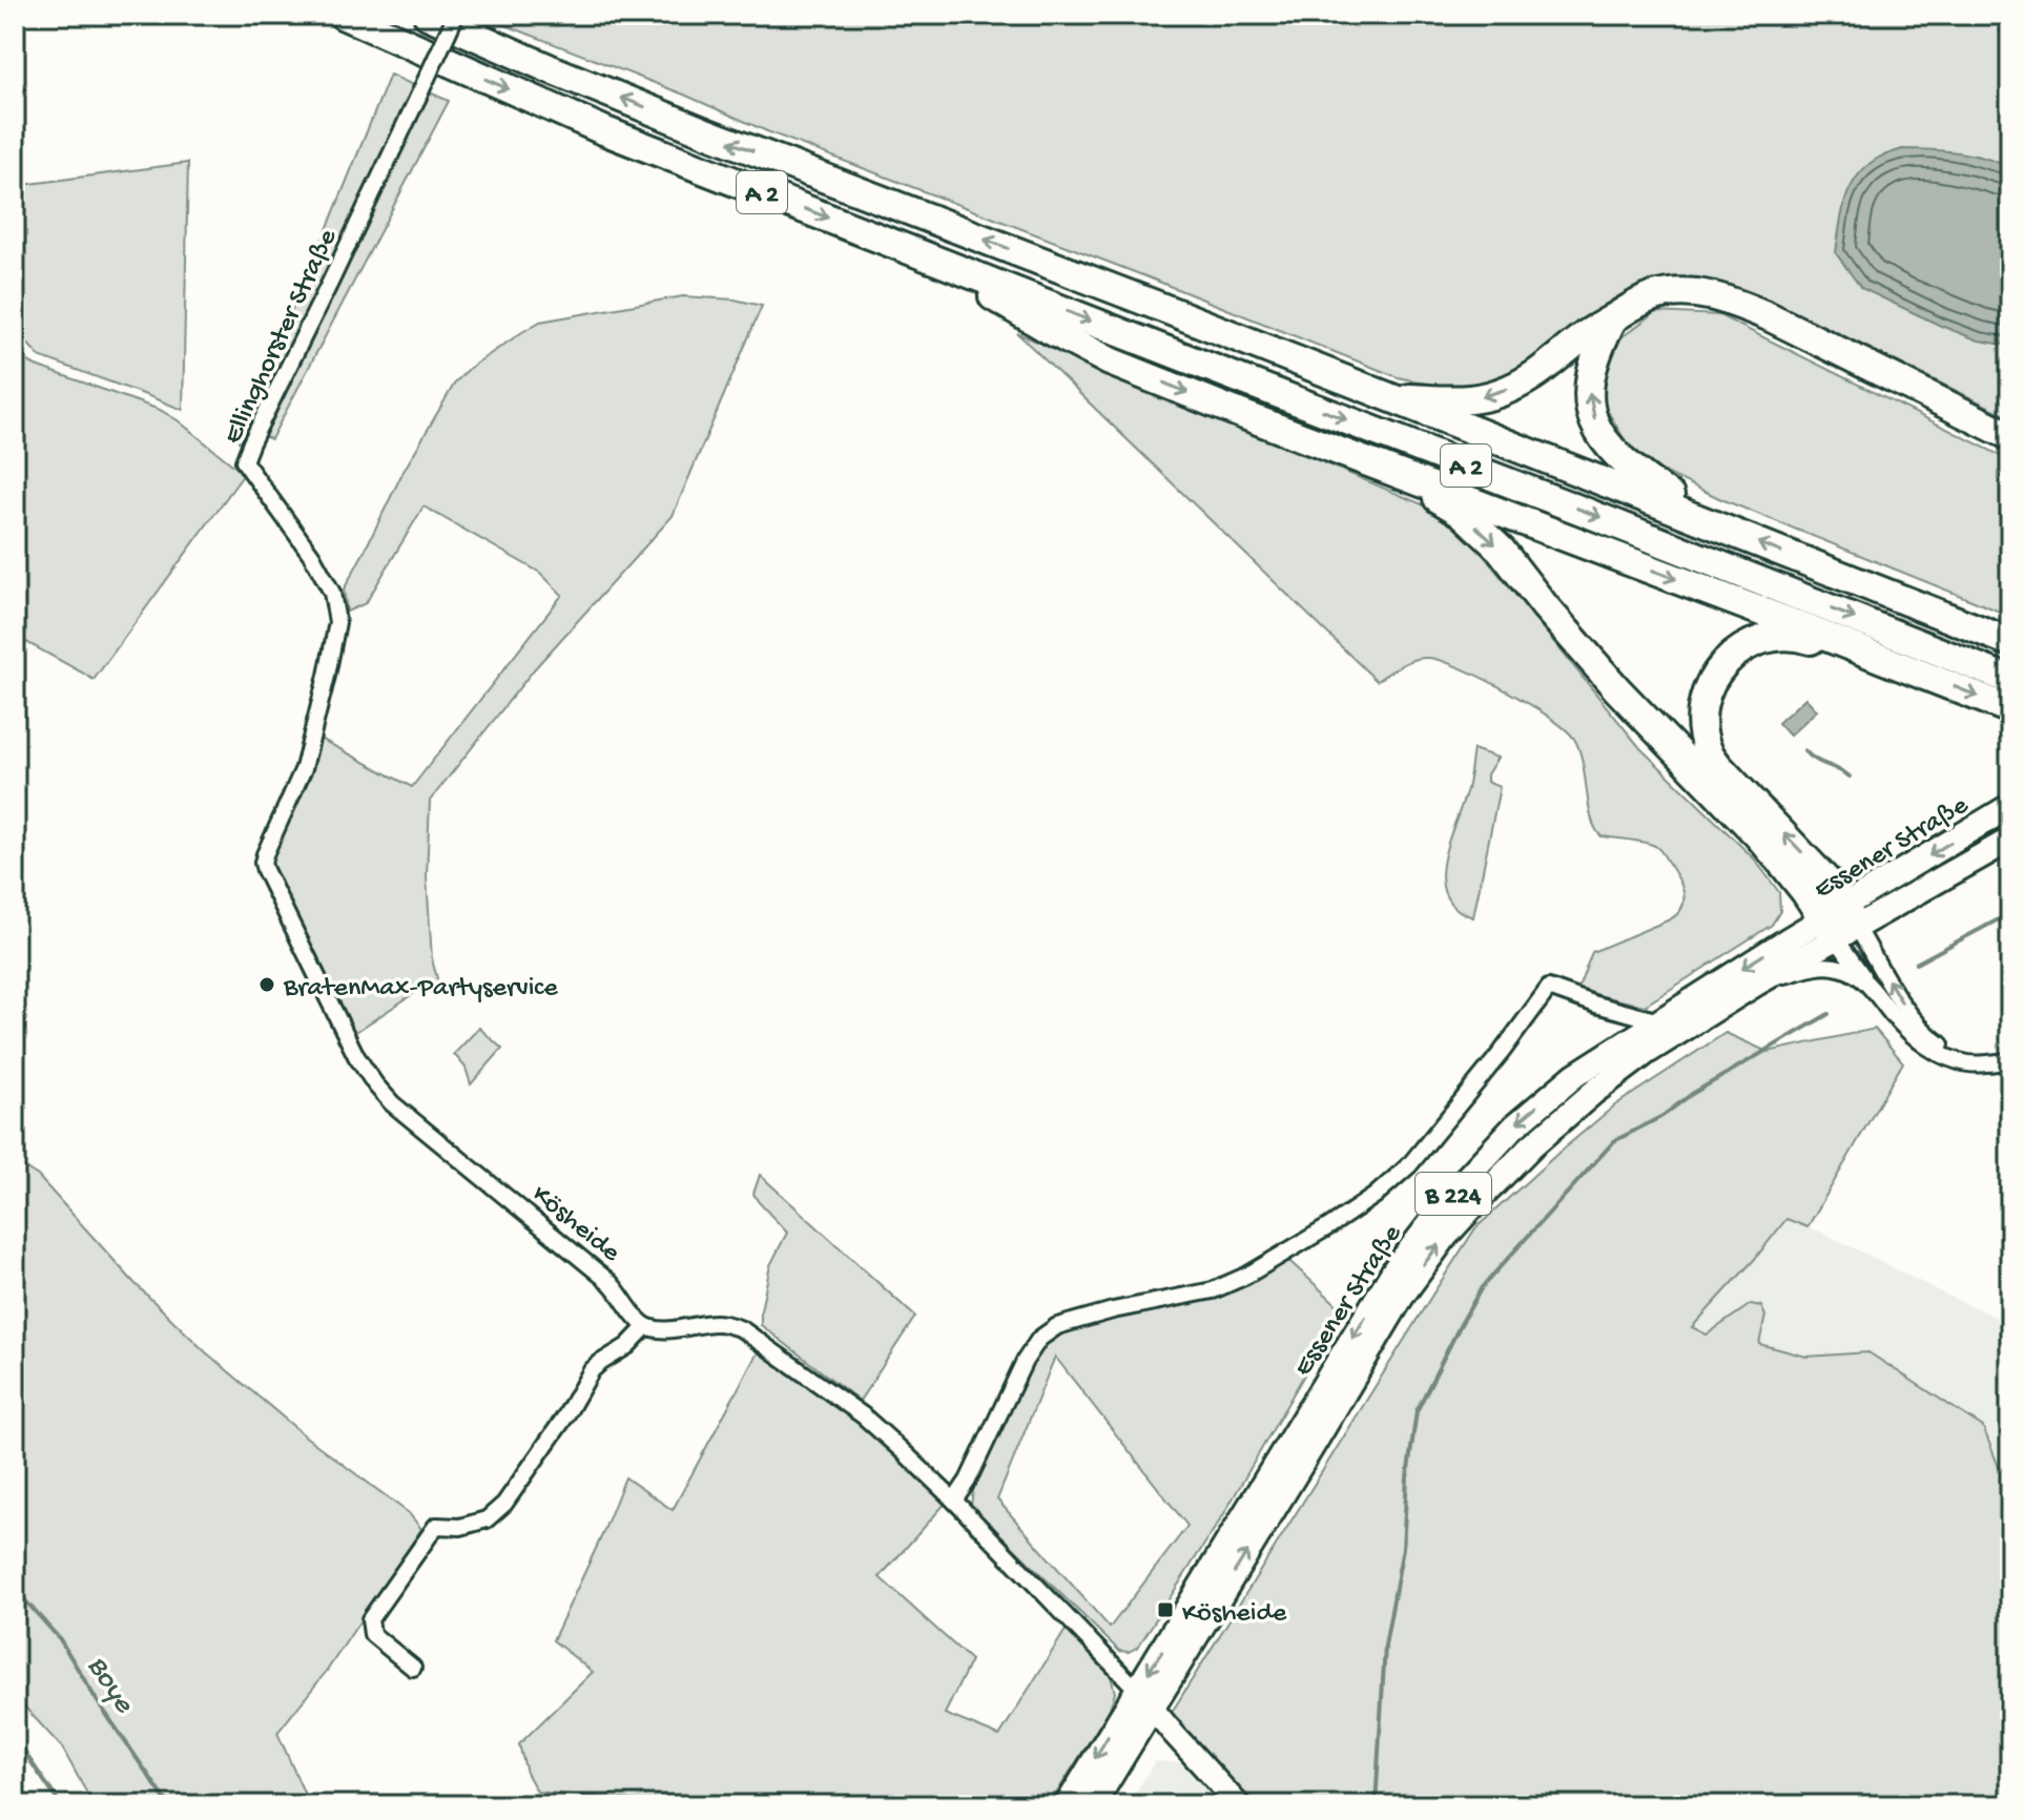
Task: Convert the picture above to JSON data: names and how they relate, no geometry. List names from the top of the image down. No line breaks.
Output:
{"streets":{"highway":["A 2"],"main road":["Essener Straße","B 224"],"street":["Ellinghorster Straße","Kösheide"]},"crossings":[["Ellinghorster Straße","Kösheide"]],"water":["Boye"],"places":{"other":["BratenMax-Partyservice"],"transit":["Kösheide"]}}
